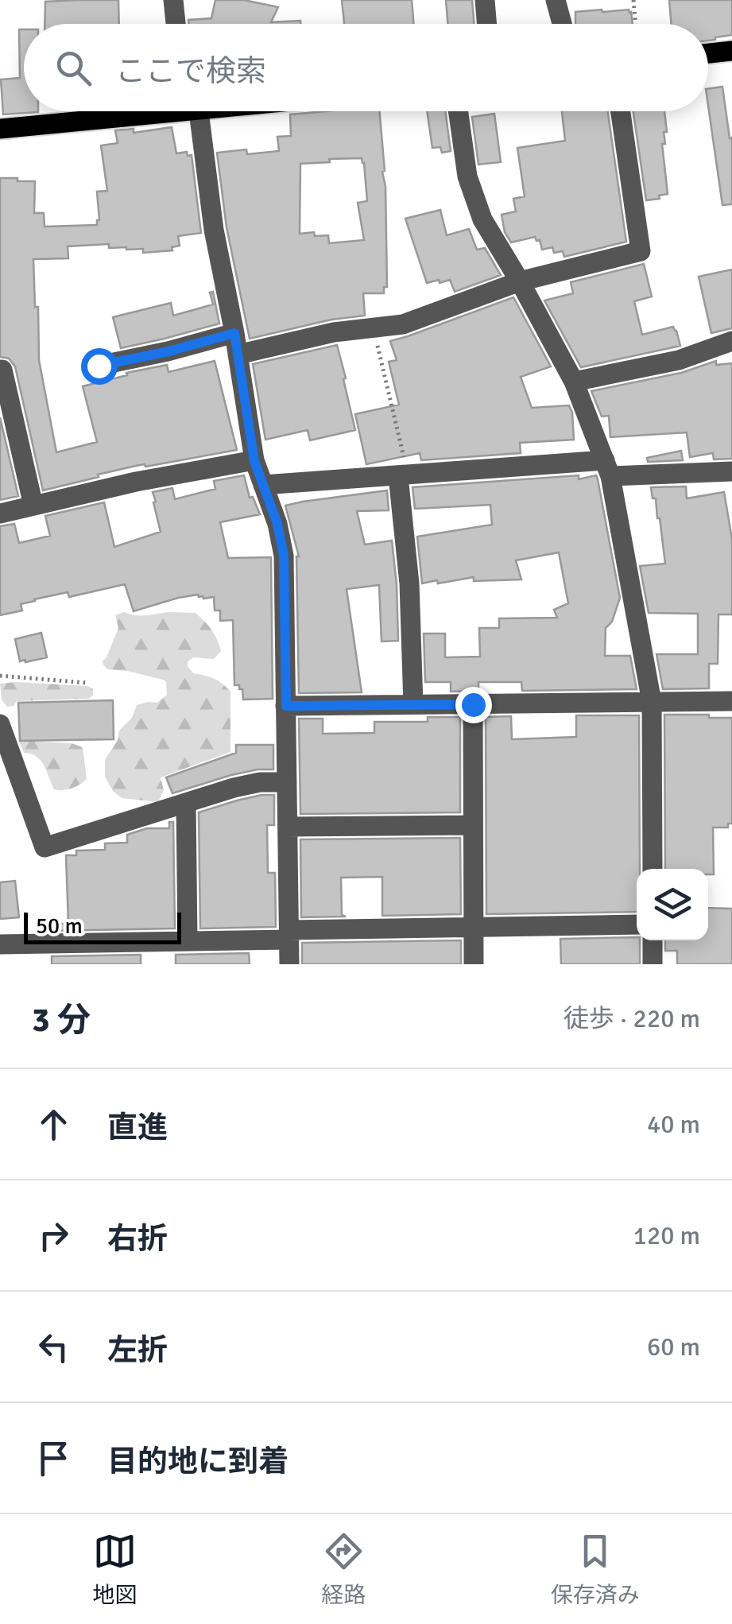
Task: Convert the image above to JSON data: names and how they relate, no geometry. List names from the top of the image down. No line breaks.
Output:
{"scale_bar":"50 m","page":{"search":"ここで検索","scale":"50 m","heading":["3 分","徒歩 · 220 m"],"list":[["直進","40 m"],["右折","120 m"],["左折","60 m"],"目的地に到着"],"nav":["地図","経路","保存済み"]}}
